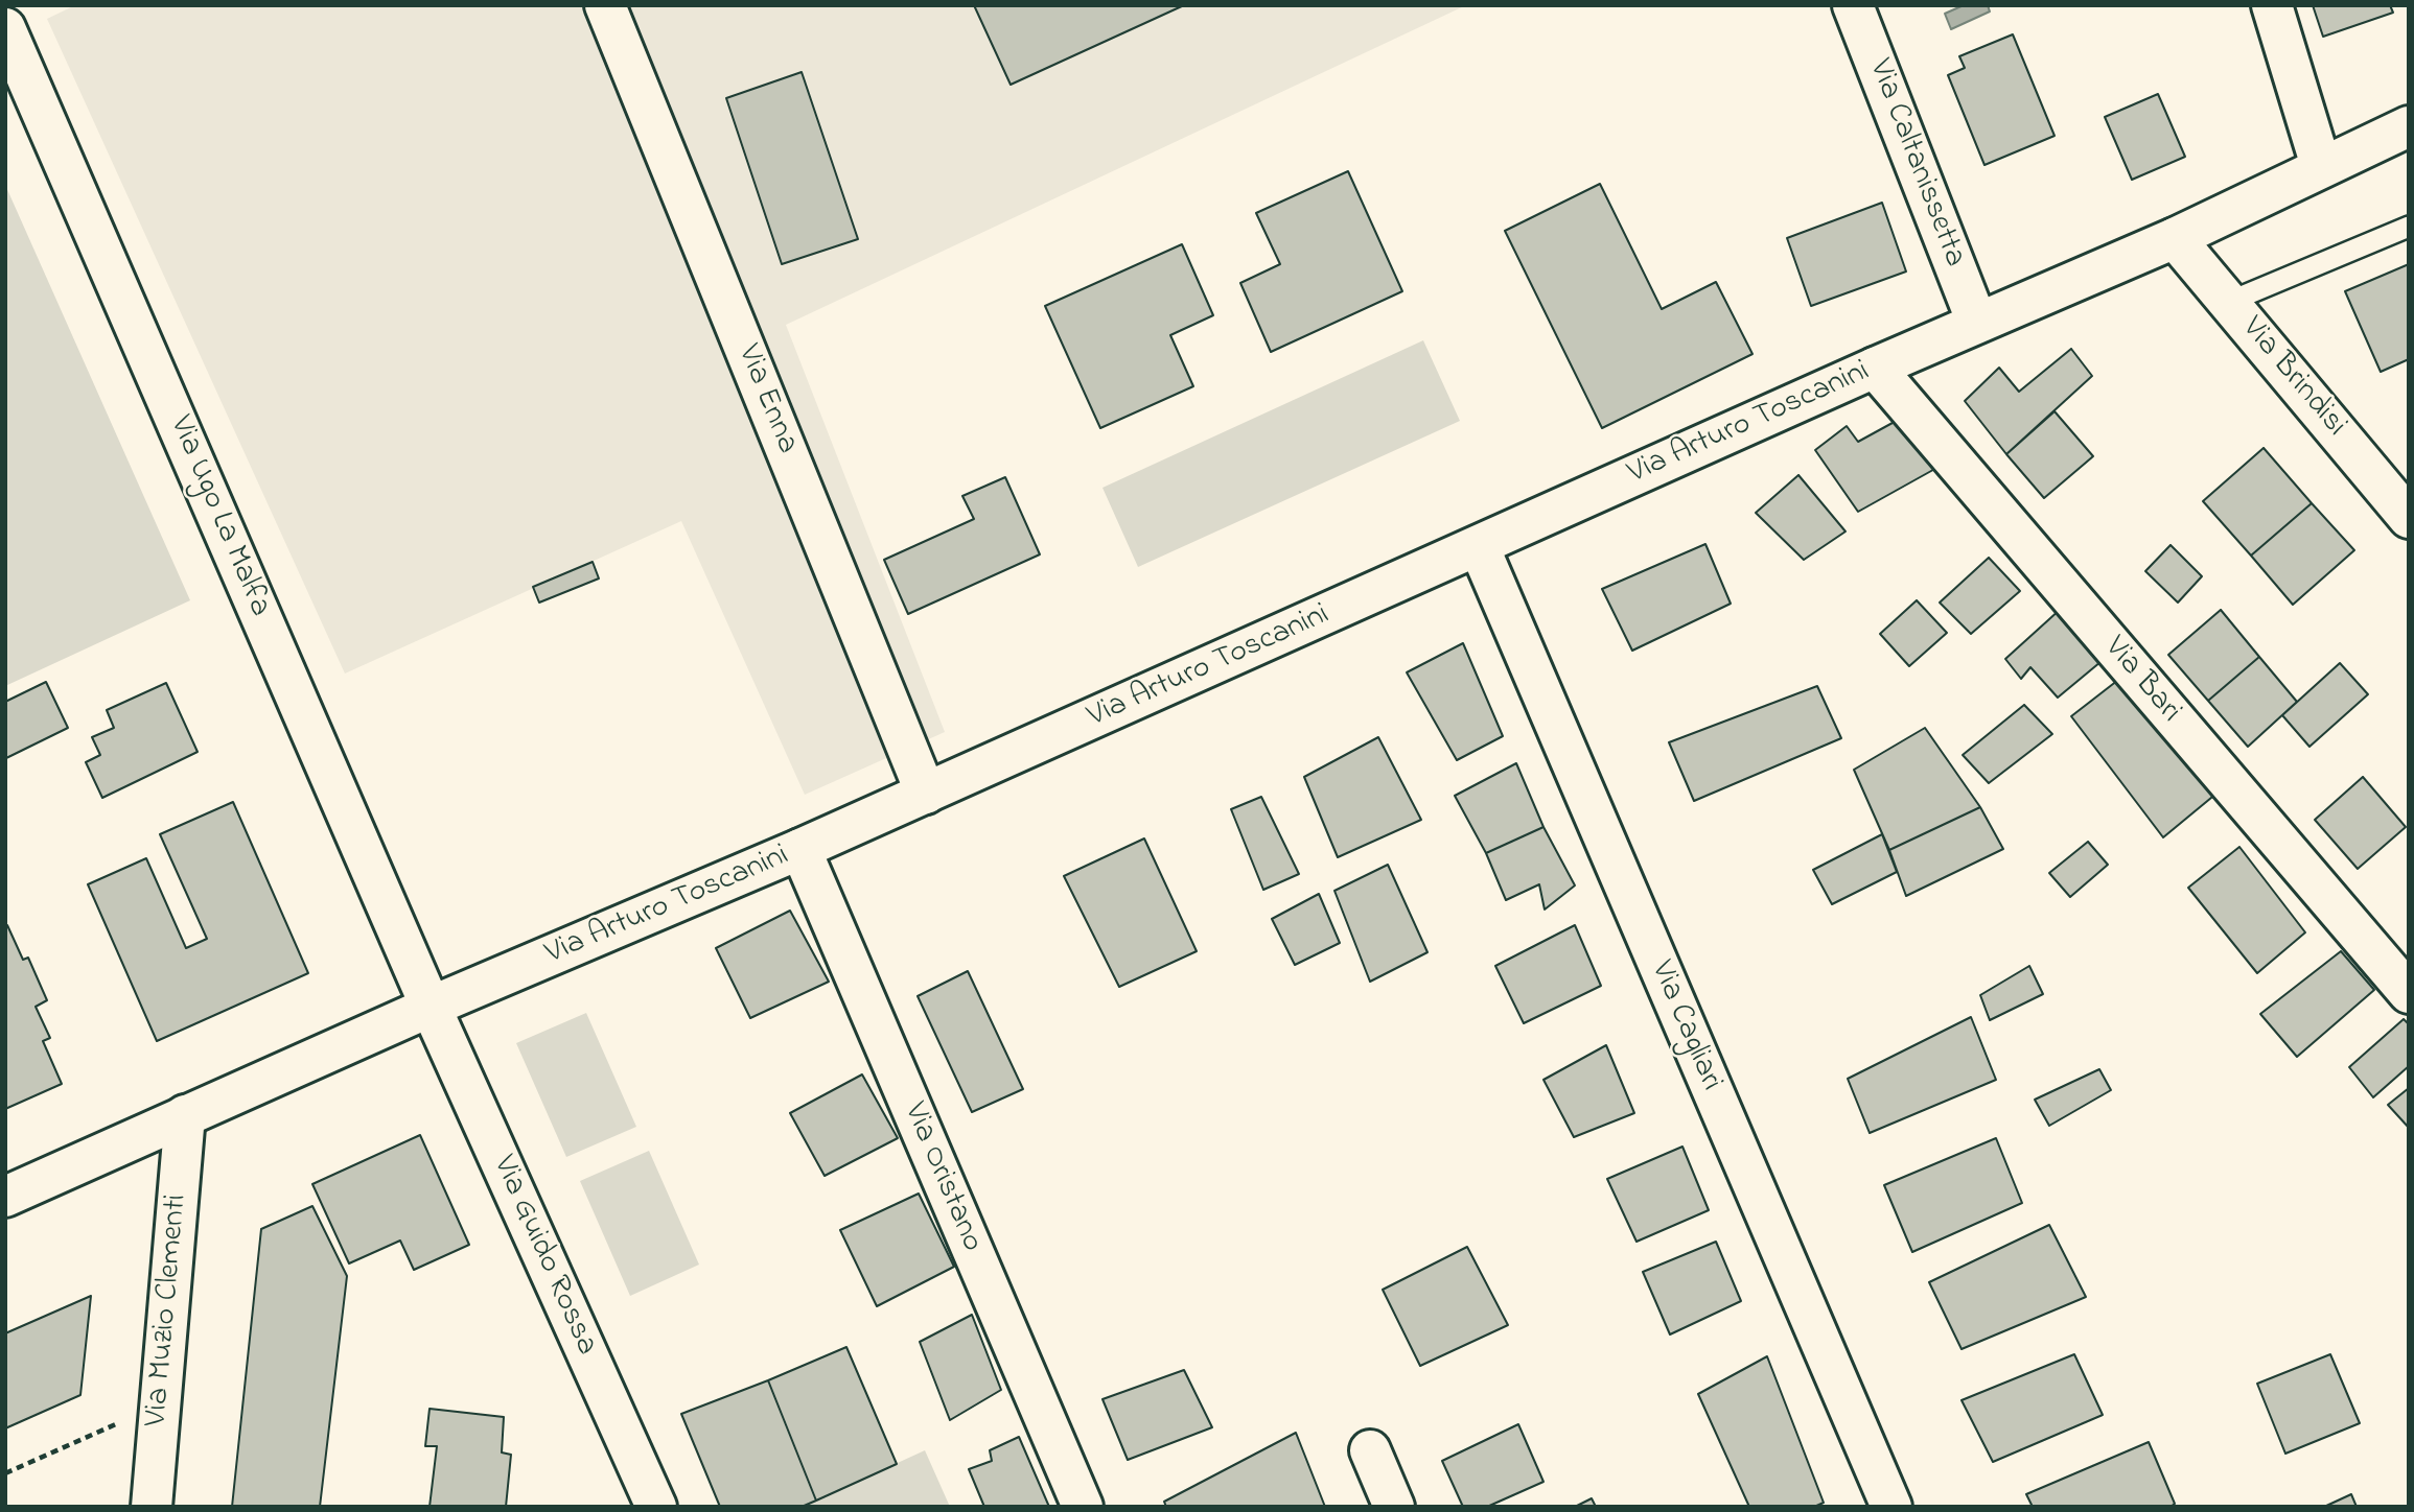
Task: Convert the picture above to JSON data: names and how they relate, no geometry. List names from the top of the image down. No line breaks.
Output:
{"streets":{"street":["Via Caltanissetta","Via Brindisi","Via Enna","Via Arturo Toscanini","Via Ugo La Malfa","Via Bari","Via Cagliari","Via Oristano","Via Guido Rossa","Via Muzio Clementi"]},"crossings":[["Via Caltanissetta","Via Arturo Toscanini"],["Via Brindisi","Via Arturo Toscanini"],["Via Enna","Via Arturo Toscanini"],["Via Arturo Toscanini","Via Ugo La Malfa"],["Via Arturo Toscanini","Via Bari"],["Via Arturo Toscanini","Via Cagliari"],["Via Arturo Toscanini","Via Oristano"],["Via Arturo Toscanini","Via Guido Rossa"],["Via Arturo Toscanini","Via Muzio Clementi"],["Via Ugo La Malfa","Via Guido Rossa"]]}
